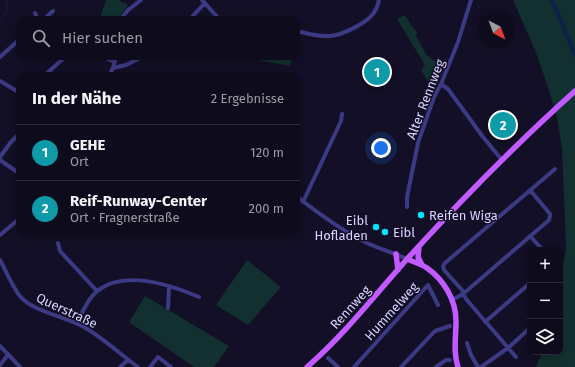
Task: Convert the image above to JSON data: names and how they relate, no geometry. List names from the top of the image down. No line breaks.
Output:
{"streets":{"main road":["Rennweg"],"street":["Alter Rennweg","Querstraße","Hummelweg"]},"places":["Reifen Wiga","Eibl Hofladen","Eibl"],"north":"bottom right","page":{"search":"Hier suchen","pins":["1","2"],"heading":["In der Nähe","2 Ergebnisse"],"list":[{"mark":"1","name":"GEHE","note":"Ort","value":"120 m"},{"mark":"2","name":"Reif-Runway-Center","note":"Ort · Fragnerstraße","value":"200 m"}],"map_buttons":["+","−"]}}
